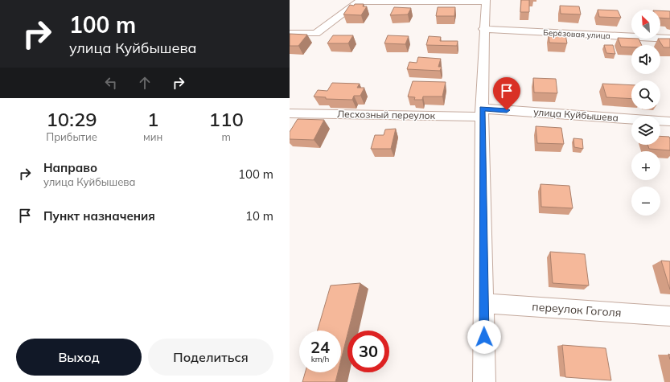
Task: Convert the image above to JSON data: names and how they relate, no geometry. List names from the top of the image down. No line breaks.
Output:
{"streets":{"street":["Берёзовая улица","Лесхозный переулок","улица Куйбышева","переулок Гоголя"]},"crossings":[["Лесхозный переулок","улица Куйбышева"]],"north":"top left","page":{"turn":["100 m","улица Куйбышева"],"map_buttons":["+","−"],"eta":["10:29","Прибытие","1","мин","110","m"],"list":[{"name":"Направо","note":"улица Куйбышева","value":"100 m"},{"name":"Пункт назначения","value":"10 m"}],"speed":"24 km/h","limit":"30","buttons":["Выход","Поделиться"]}}
